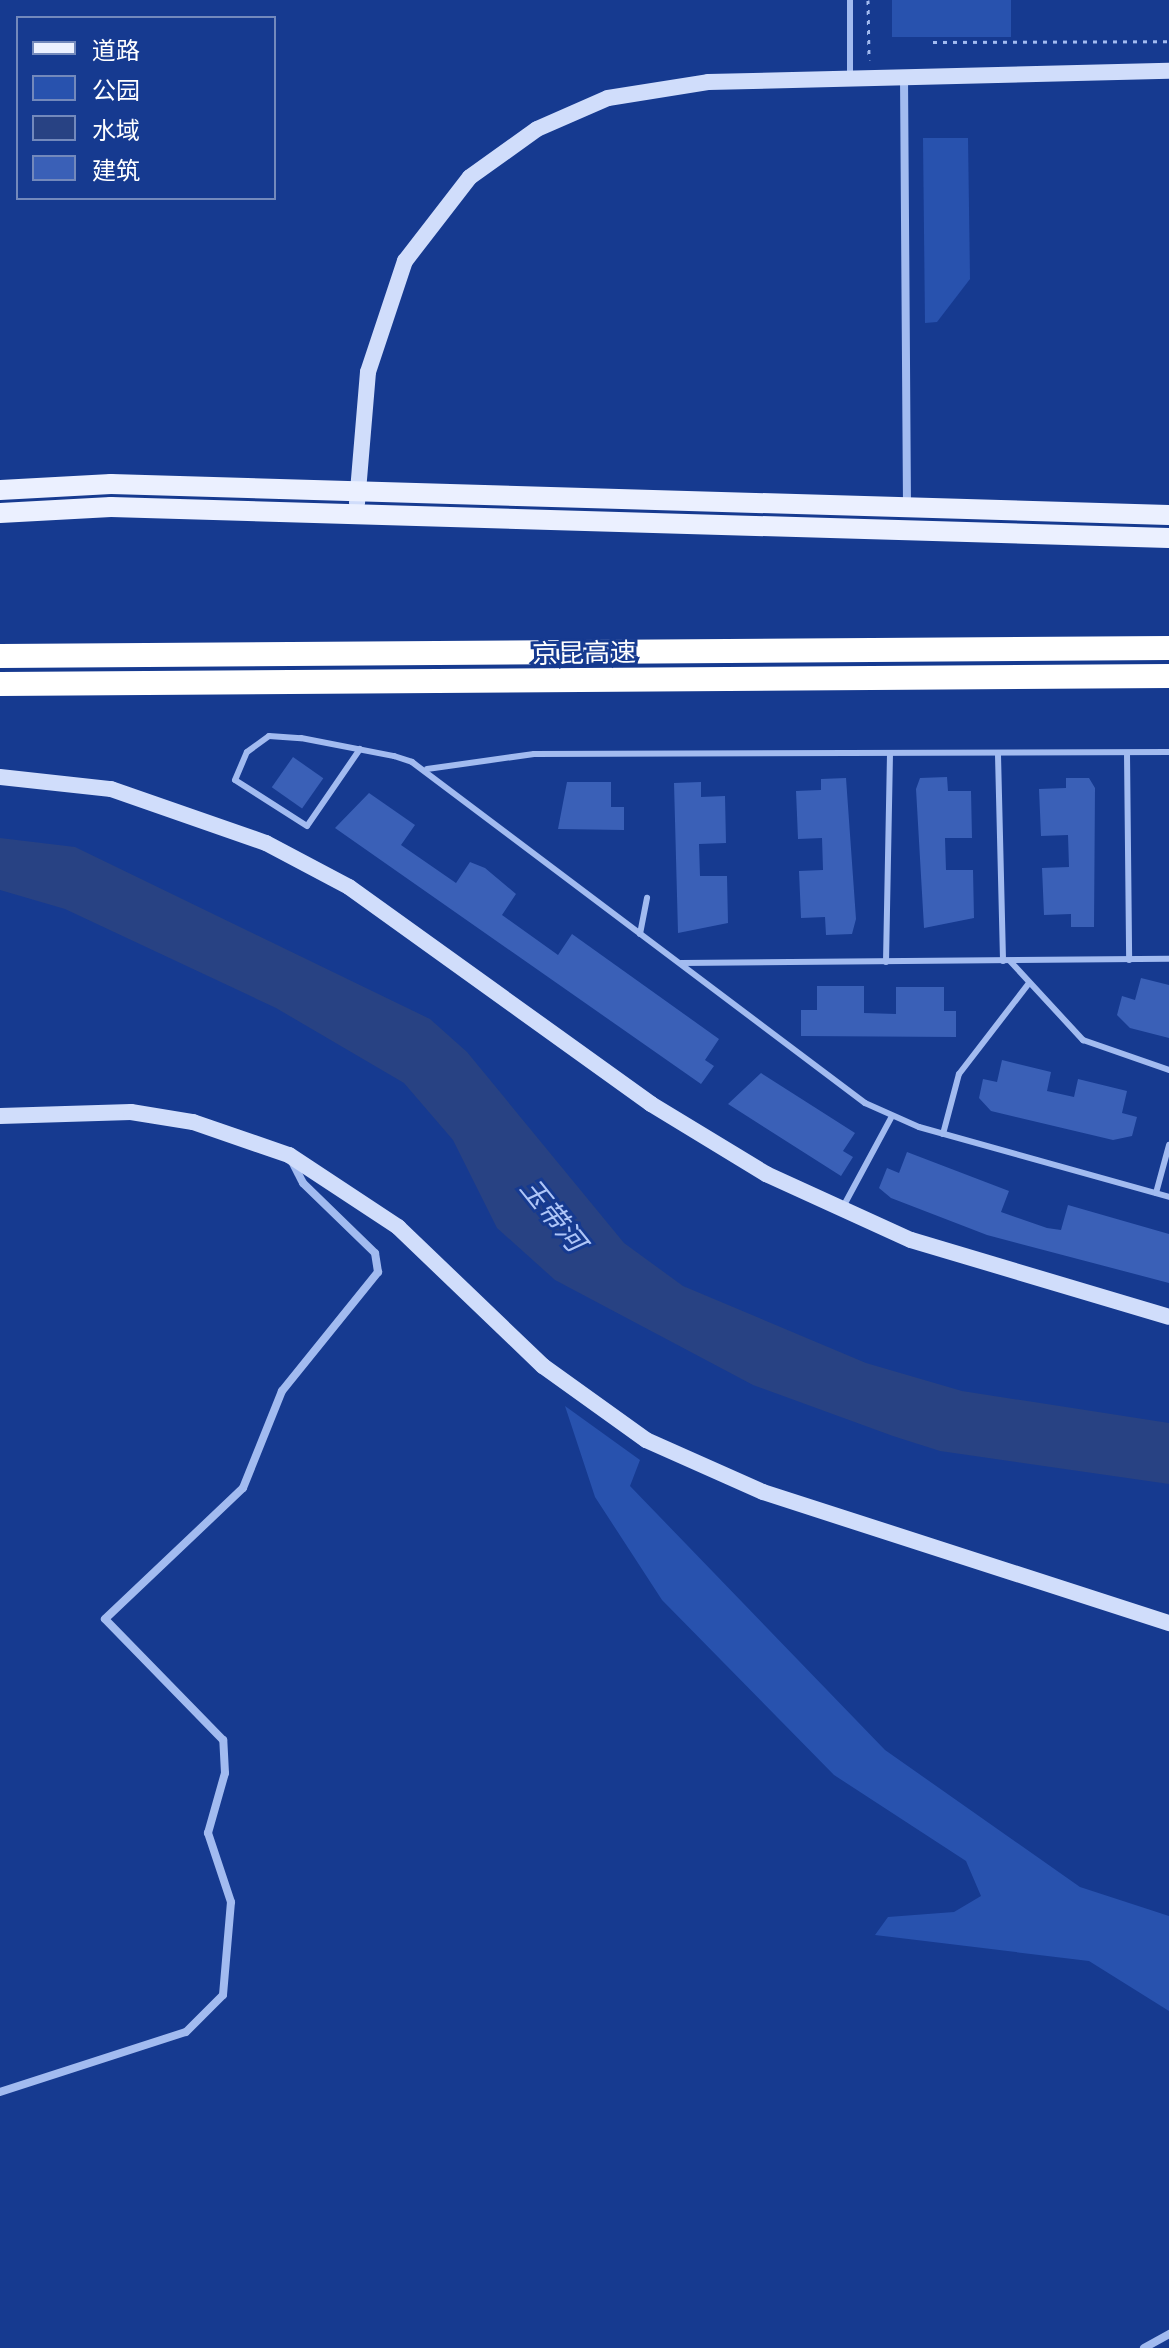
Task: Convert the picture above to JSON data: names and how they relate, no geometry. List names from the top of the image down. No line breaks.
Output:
{"streets":{"highway":["京昆高速"]},"water":["玉带河"],"legend":["道路","公园","水域","建筑"]}
